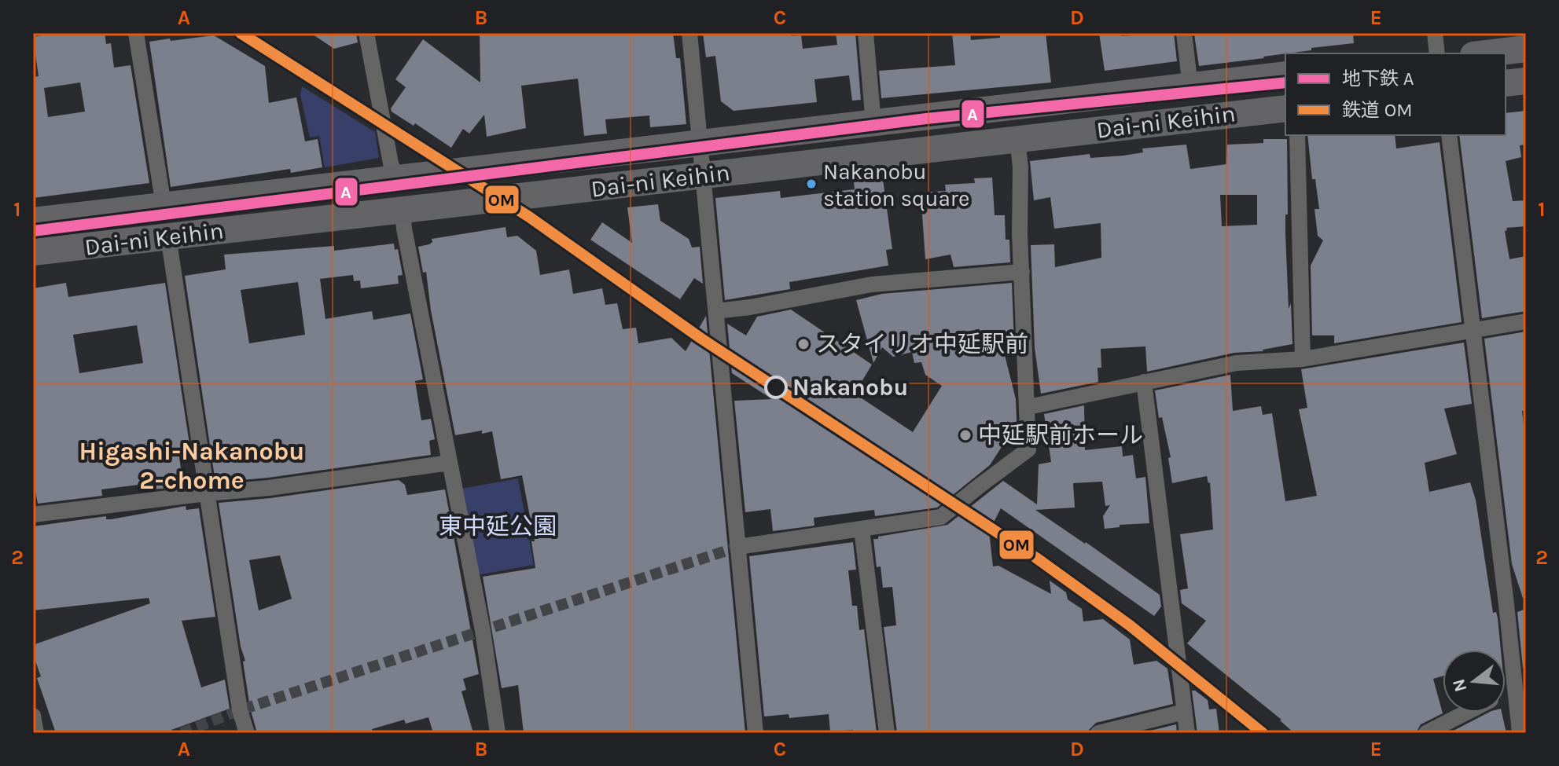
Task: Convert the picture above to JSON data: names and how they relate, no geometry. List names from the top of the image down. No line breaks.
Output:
{"streets":{"highway":["Dai-ni Keihin"]},"districts":["Higashi-Nakanobu 2-chome"],"parks":["東中延公園"],"places":["Nakanobu station square","スタイリオ中延駅前","Nakanobu","中延駅前ホール"],"lines":["rail line OM","metro line A"],"legend":["地下鉄 A","鉄道 OM"],"north":"left","grid":{"columns":["A","B","C","D","E"],"rows":["1","2"]}}
